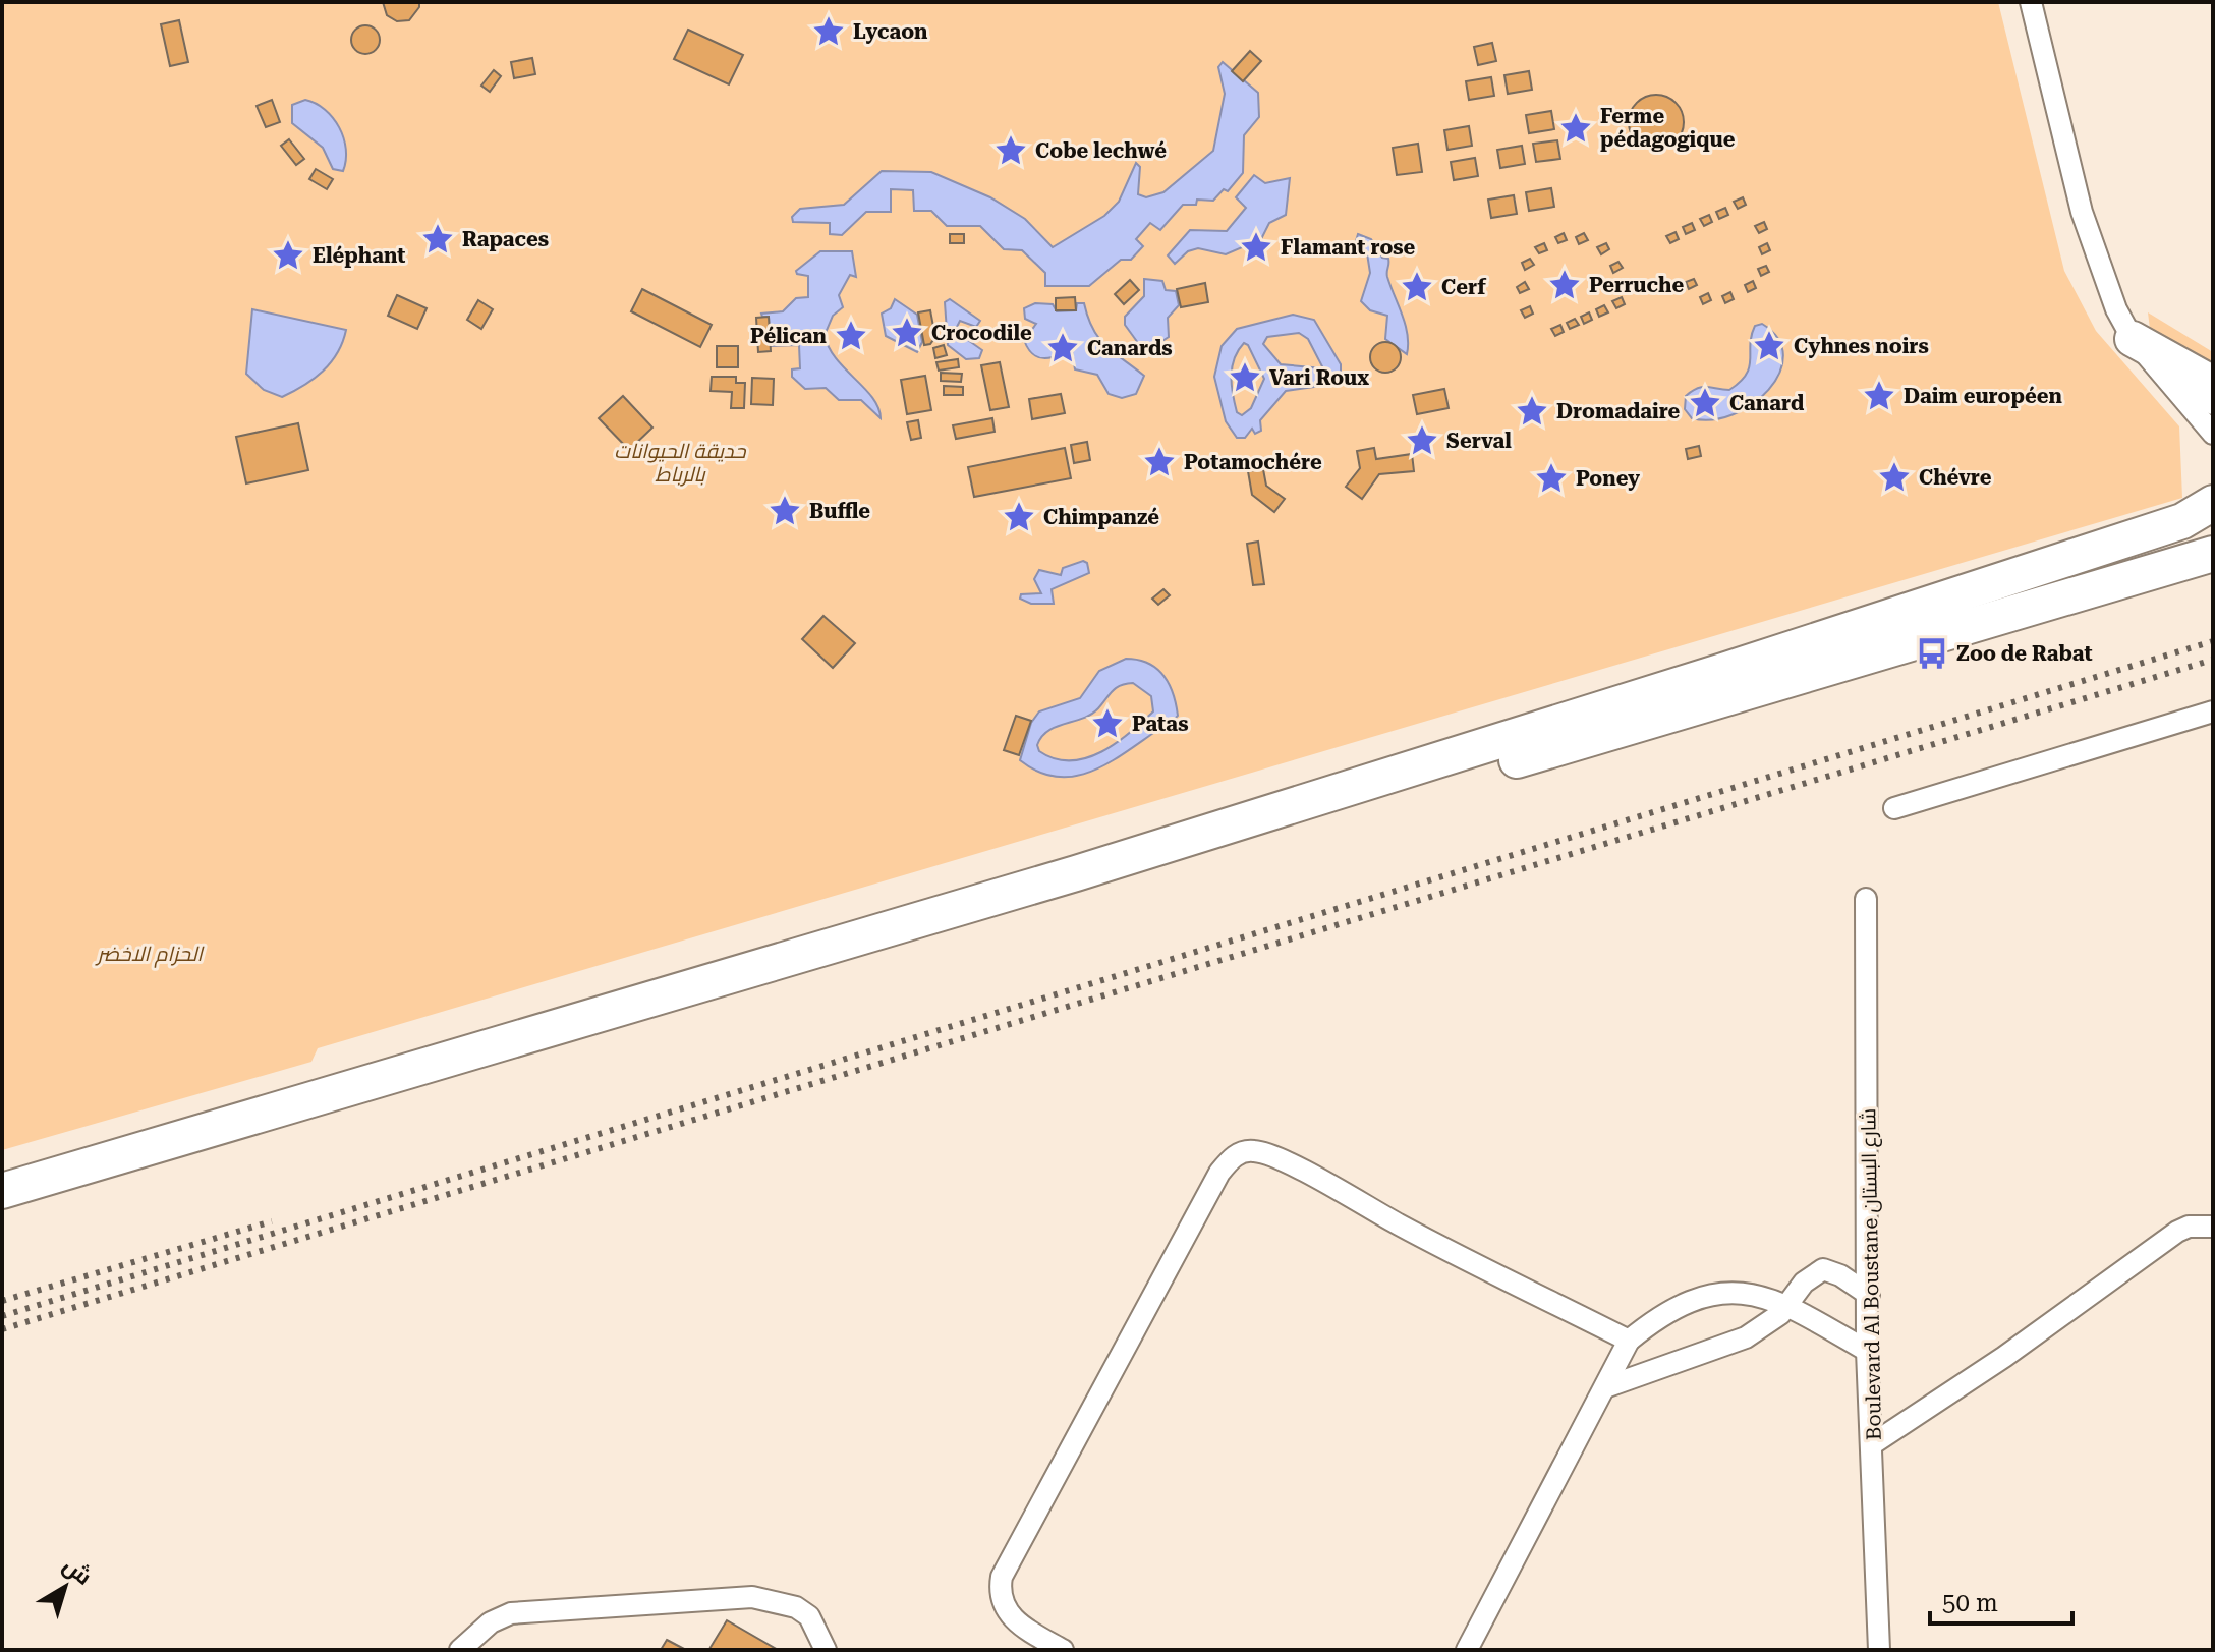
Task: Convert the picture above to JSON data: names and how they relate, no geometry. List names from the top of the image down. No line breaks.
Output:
{"streets":{"street":["Boulevard Al Boustane شارع البستان"]},"parks":["حديقة الحيوانات بالرباط","الحزام الاخضر"],"places":{"place":["Lycaon","Ferme pédagogique","Cobe lechwé","Rapaces","Flamant rose","Eléphant","Perruche","Cerf","Crocodile","Pélican","Cyhnes noirs","Canards","Vari Roux","Daim européen","Canard","Dromadaire","Serval","Potamochére","Chévre","Poney","Buffle","Chimpanzé","Patas"],"bus stop":["Zoo de Rabat"]},"scale_bar":"50 m","north":"top right"}
